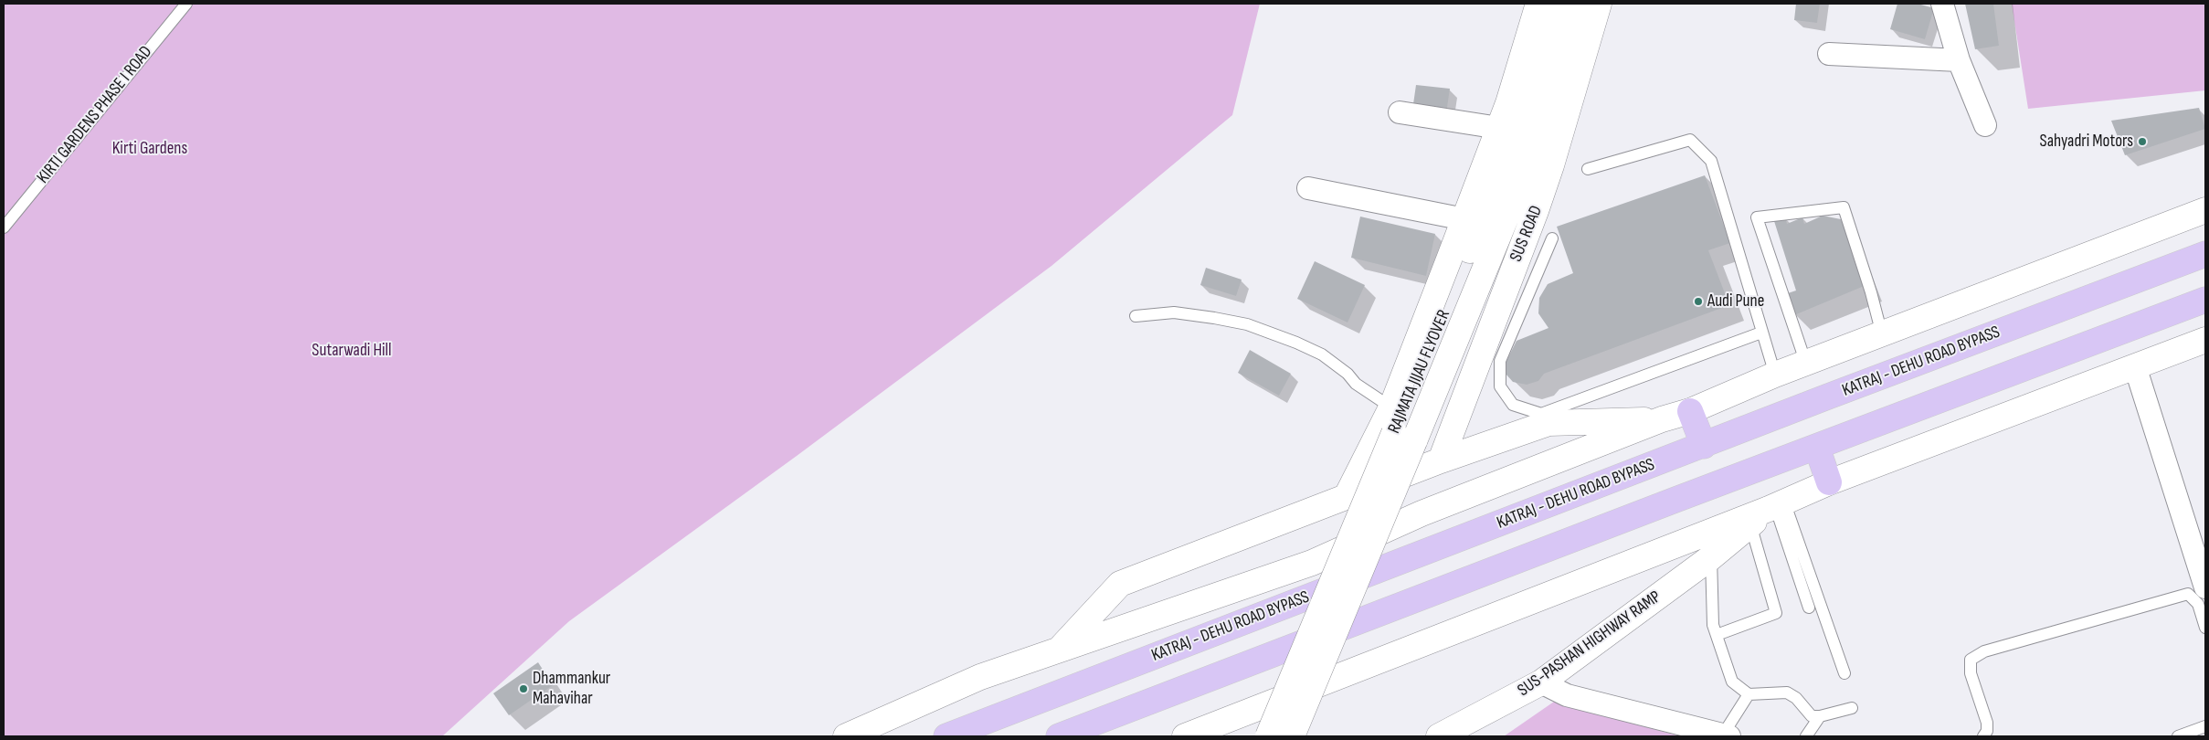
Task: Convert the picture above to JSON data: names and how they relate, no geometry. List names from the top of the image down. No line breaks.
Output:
{"streets":{"highway":["KATRAJ - DEHU ROAD BYPASS"],"street":["SUS ROAD","RAJMATA JIJAU FLYOVER","SUS-PASHAN HIGHWAY RAMP"],"lane":["KIRTI GARDENS PHASE I ROAD"]},"parks":["Kirti Gardens","Sutarwadi Hill"],"places":["Sahyadri Motors","Audi Pune","Dhammankur Mahavihar"]}
